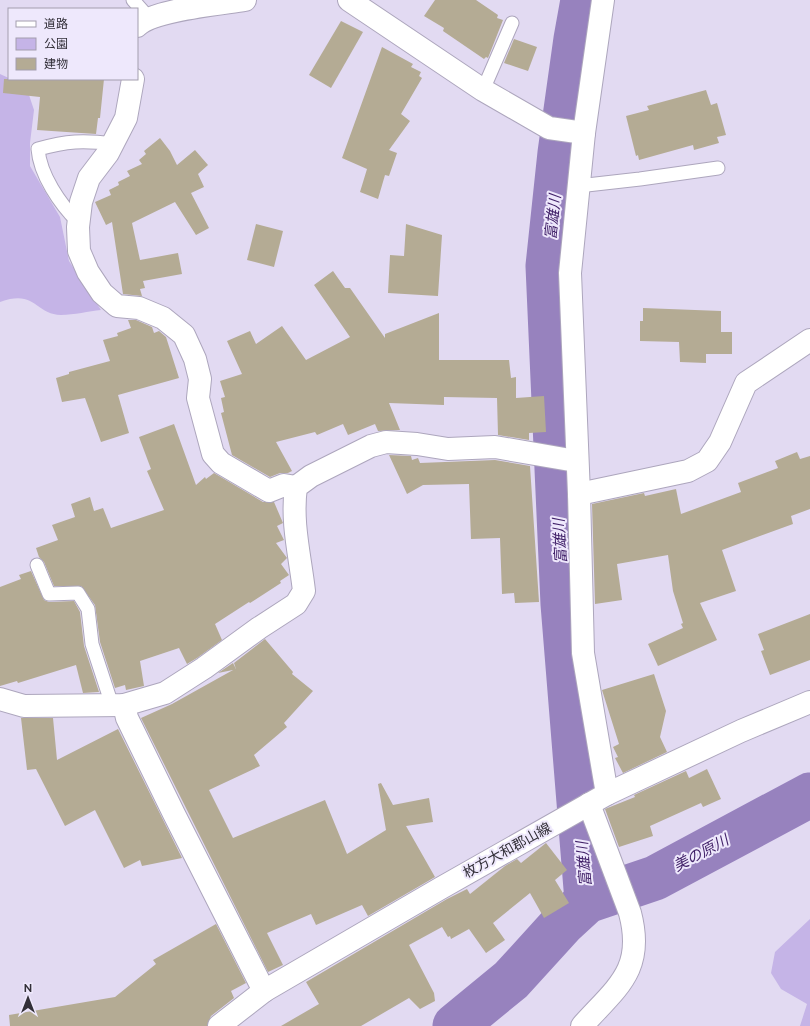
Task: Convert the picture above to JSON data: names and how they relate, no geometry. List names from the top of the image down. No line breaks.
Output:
{"streets":{"street":["枚方大和郡山線"]},"water":["富雄川","美の原川"],"legend":["道路","公園","建物"],"north":"top"}
